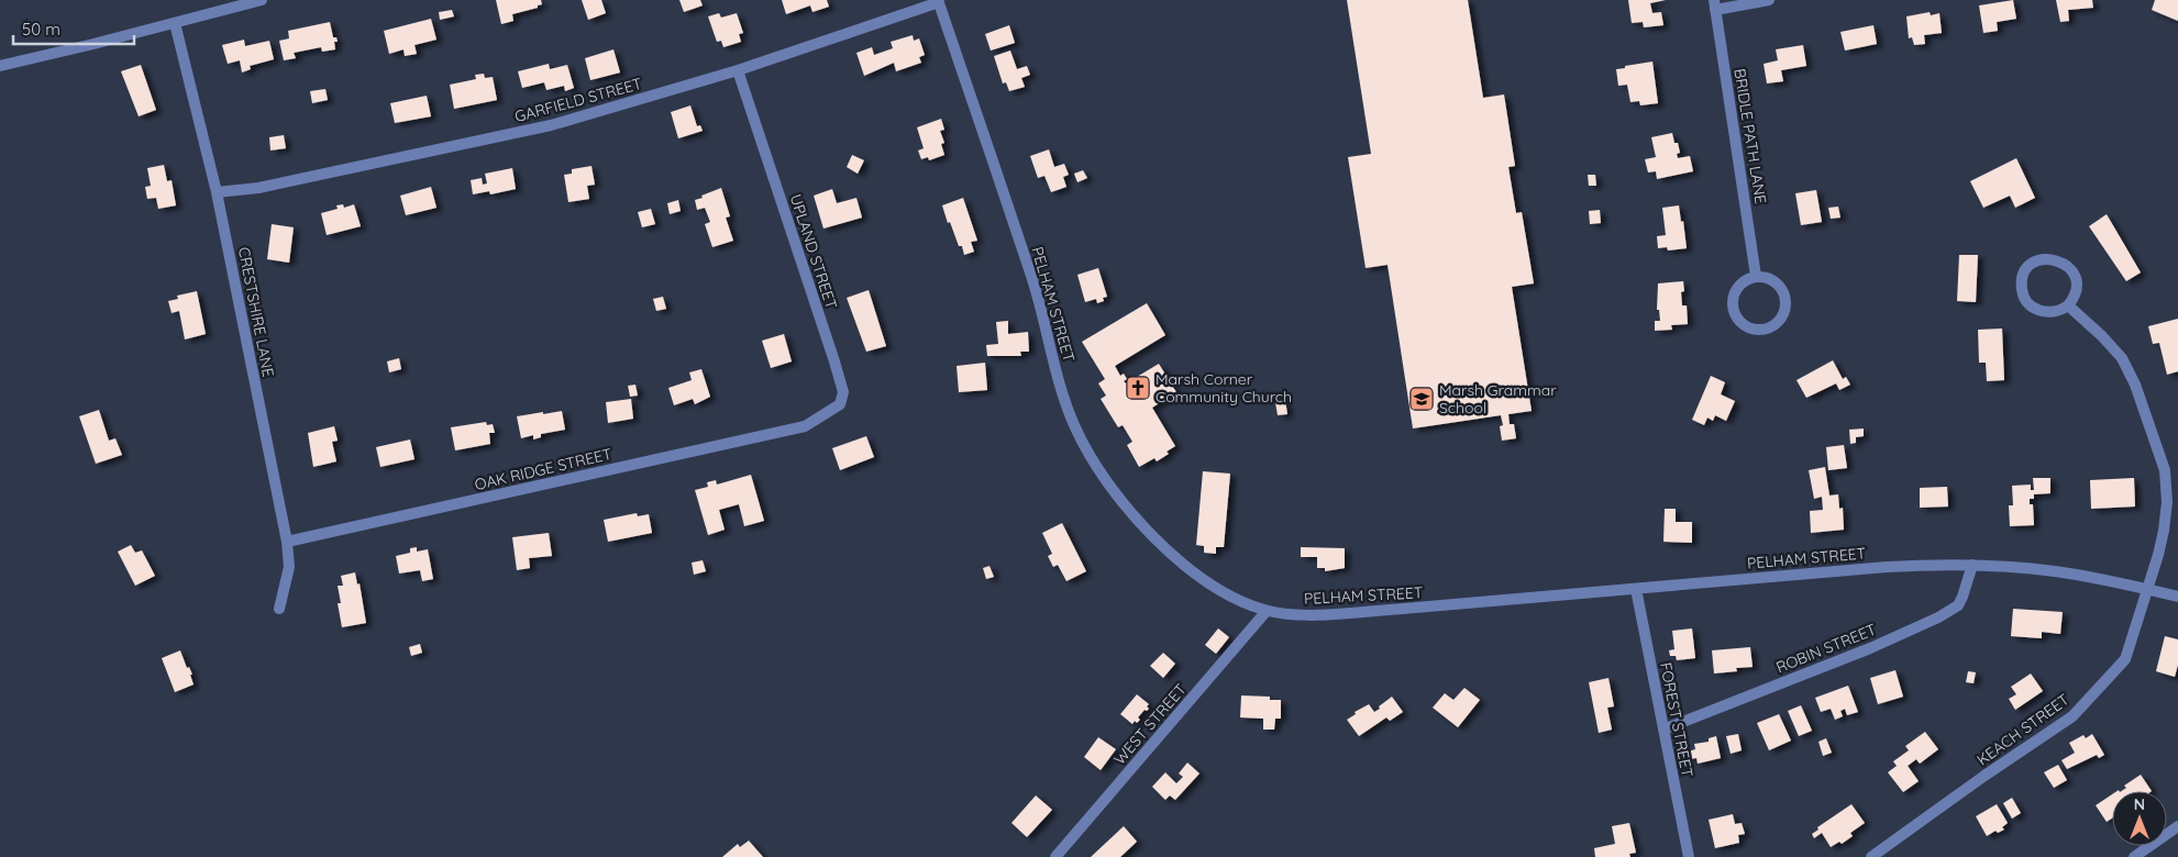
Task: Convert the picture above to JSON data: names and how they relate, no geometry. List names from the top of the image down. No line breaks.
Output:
{"streets":{"street":["GARFIELD STREET","BRIDLE PATH LANE","UPLAND STREET","PELHAM STREET","CRESTSHIRE LANE","OAK RIDGE STREET","ROBIN STREET","FOREST STREET","WEST STREET","KEACH STREET"]},"crossings":[["GARFIELD STREET","UPLAND STREET"],["GARFIELD STREET","PELHAM STREET"],["GARFIELD STREET","CRESTSHIRE LANE"],["UPLAND STREET","OAK RIDGE STREET"],["PELHAM STREET","ROBIN STREET"],["PELHAM STREET","FOREST STREET"],["PELHAM STREET","WEST STREET"],["PELHAM STREET","KEACH STREET"],["CRESTSHIRE LANE","OAK RIDGE STREET"],["ROBIN STREET","FOREST STREET"]],"places":{"church":["Marsh Corner Community Church"],"school or university":["Marsh Grammar School"]},"scale_bar":"50 m","north":"top"}
